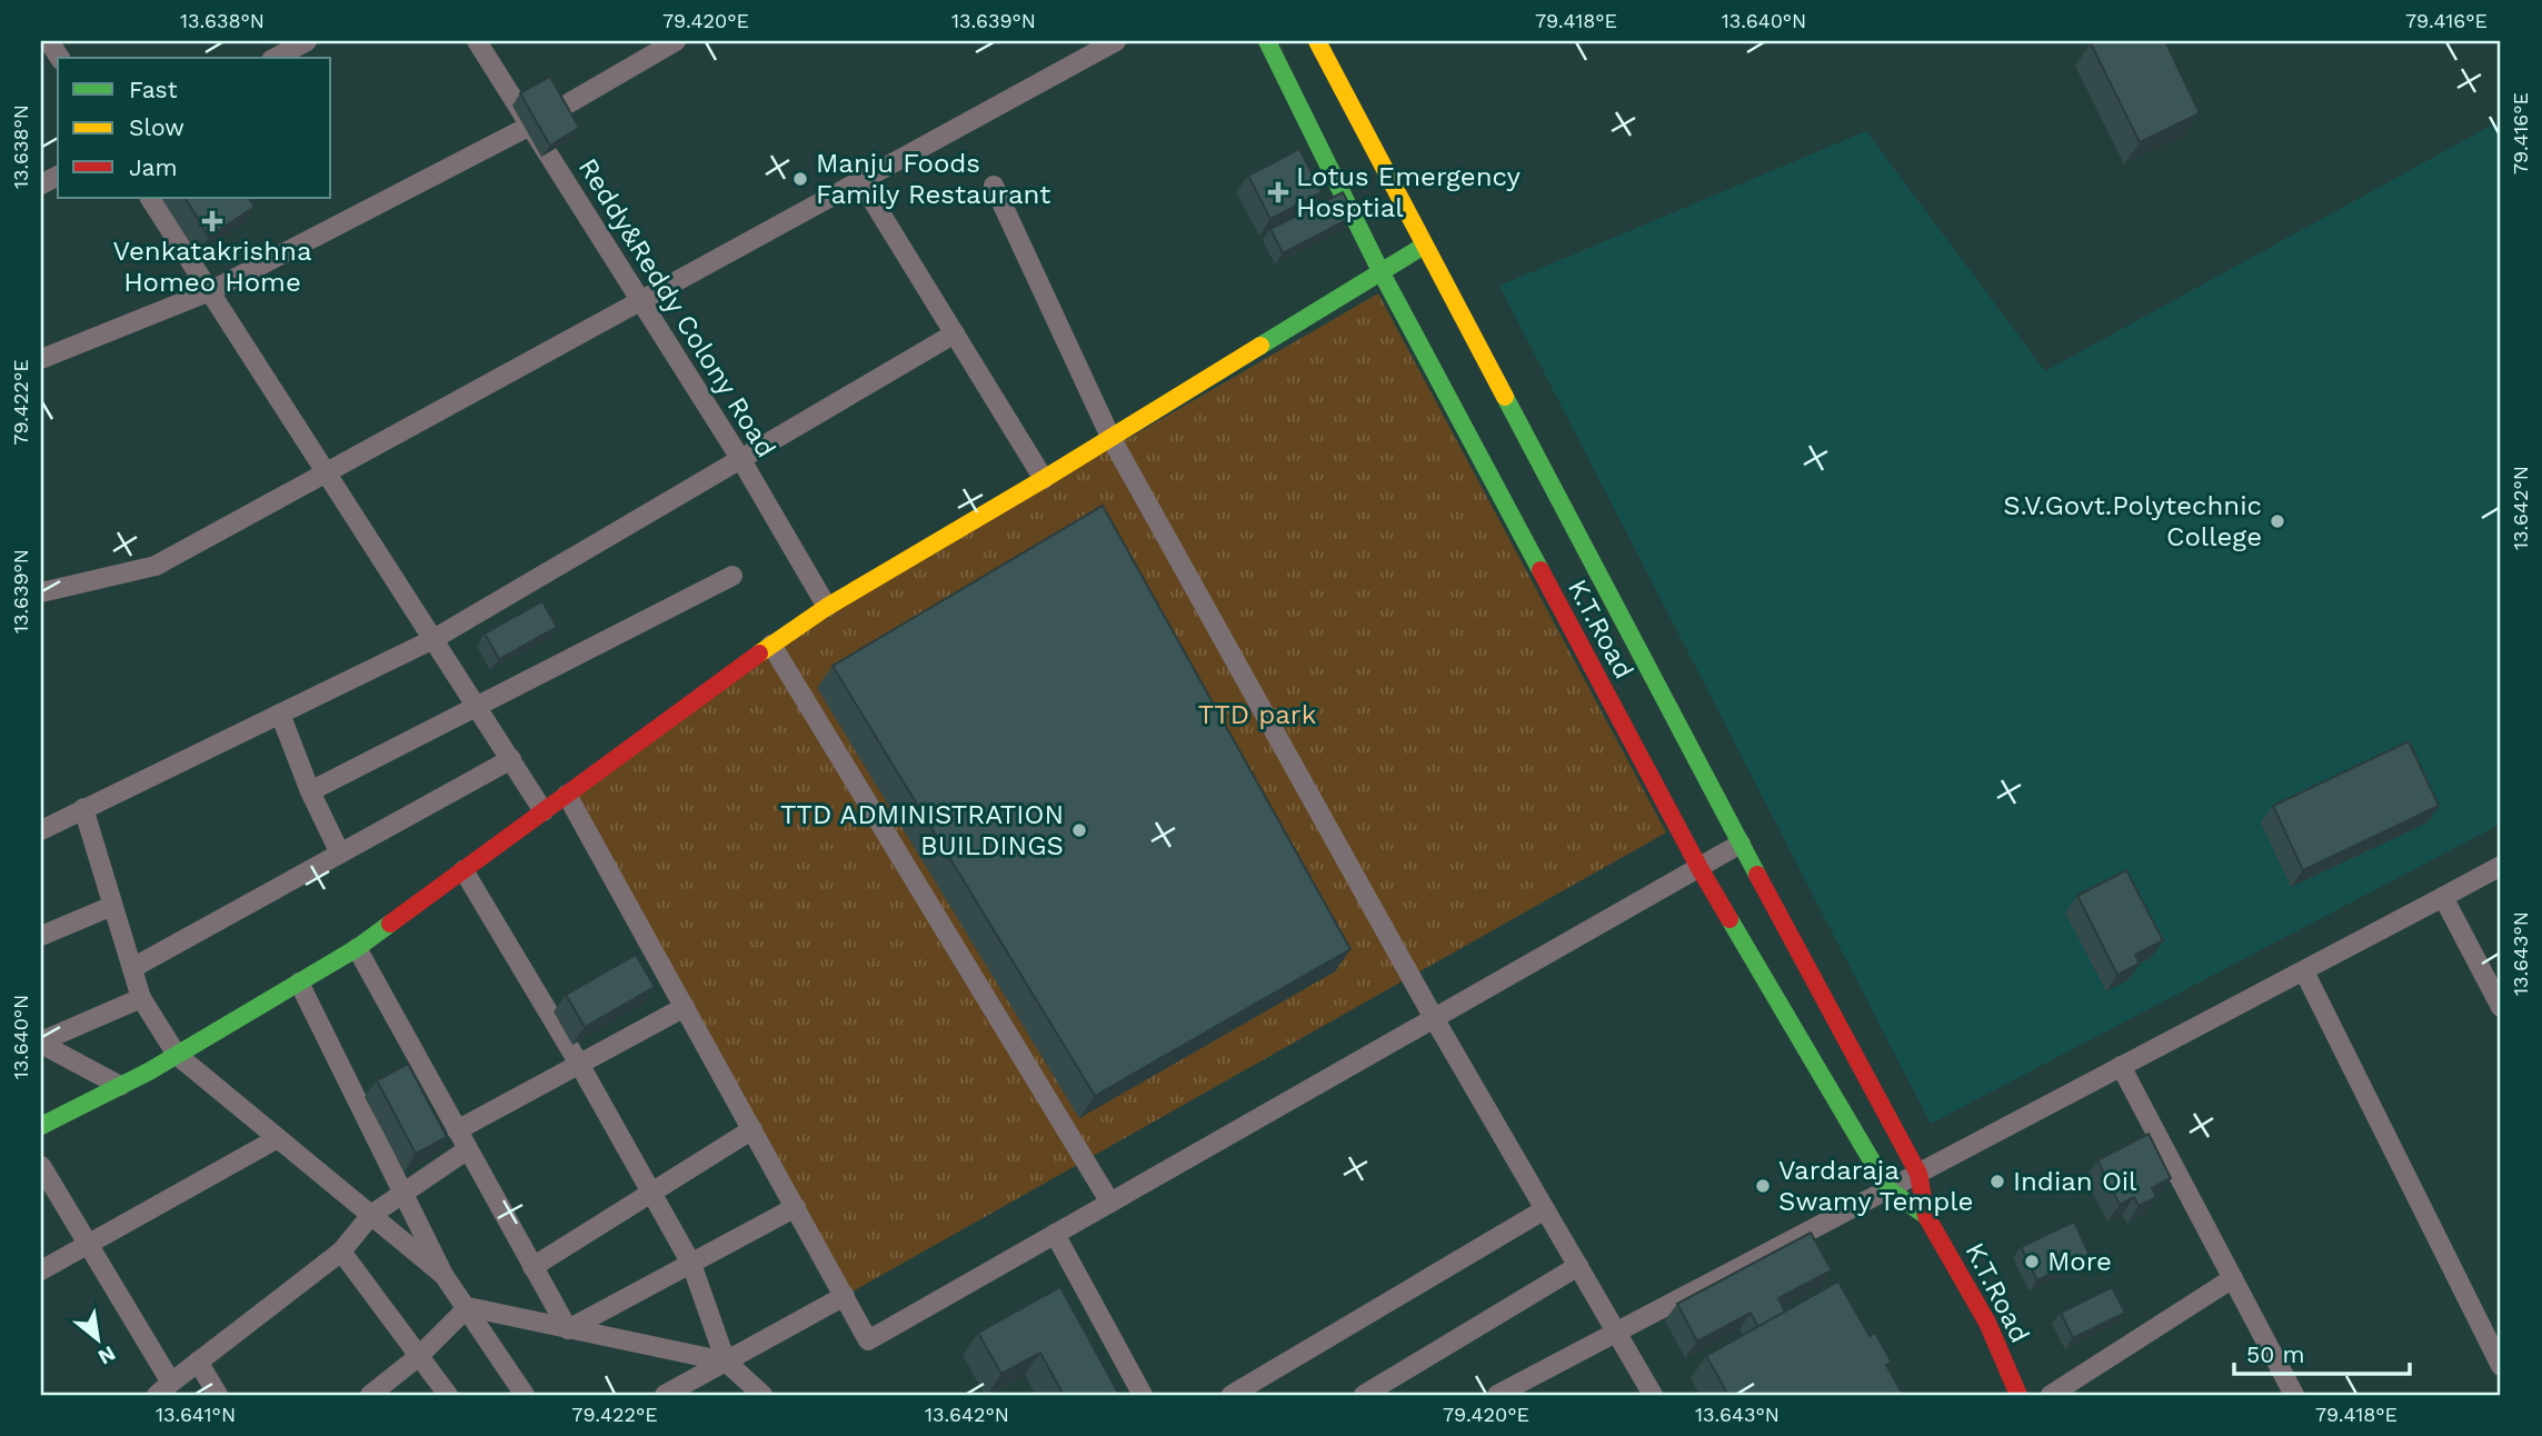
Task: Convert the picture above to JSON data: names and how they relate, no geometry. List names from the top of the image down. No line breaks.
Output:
{"streets":{"main road":["K.T.Road"],"street":["Reddy&Reddy Colony Road"]},"parks":["TTD park"],"places":{"other":["Manju Foods Family Restaurant","S.V.Govt.Polytechnic College","TTD ADMINISTRATION BUILDINGS","Indian Oil","Vardaraja Swamy Temple","More"],"health":["Lotus Emergency Hosptial","Venkatakrishna Homeo Home"]},"legend":["Fast","Slow","Jam"],"scale_bar":"50 m","north":"bottom right","coordinates":["13.638°N","79.420°E","13.639°N","79.418°E","13.640°N","79.416°E","79.422°E","13.642°N","13.643°N","13.641°N"]}
